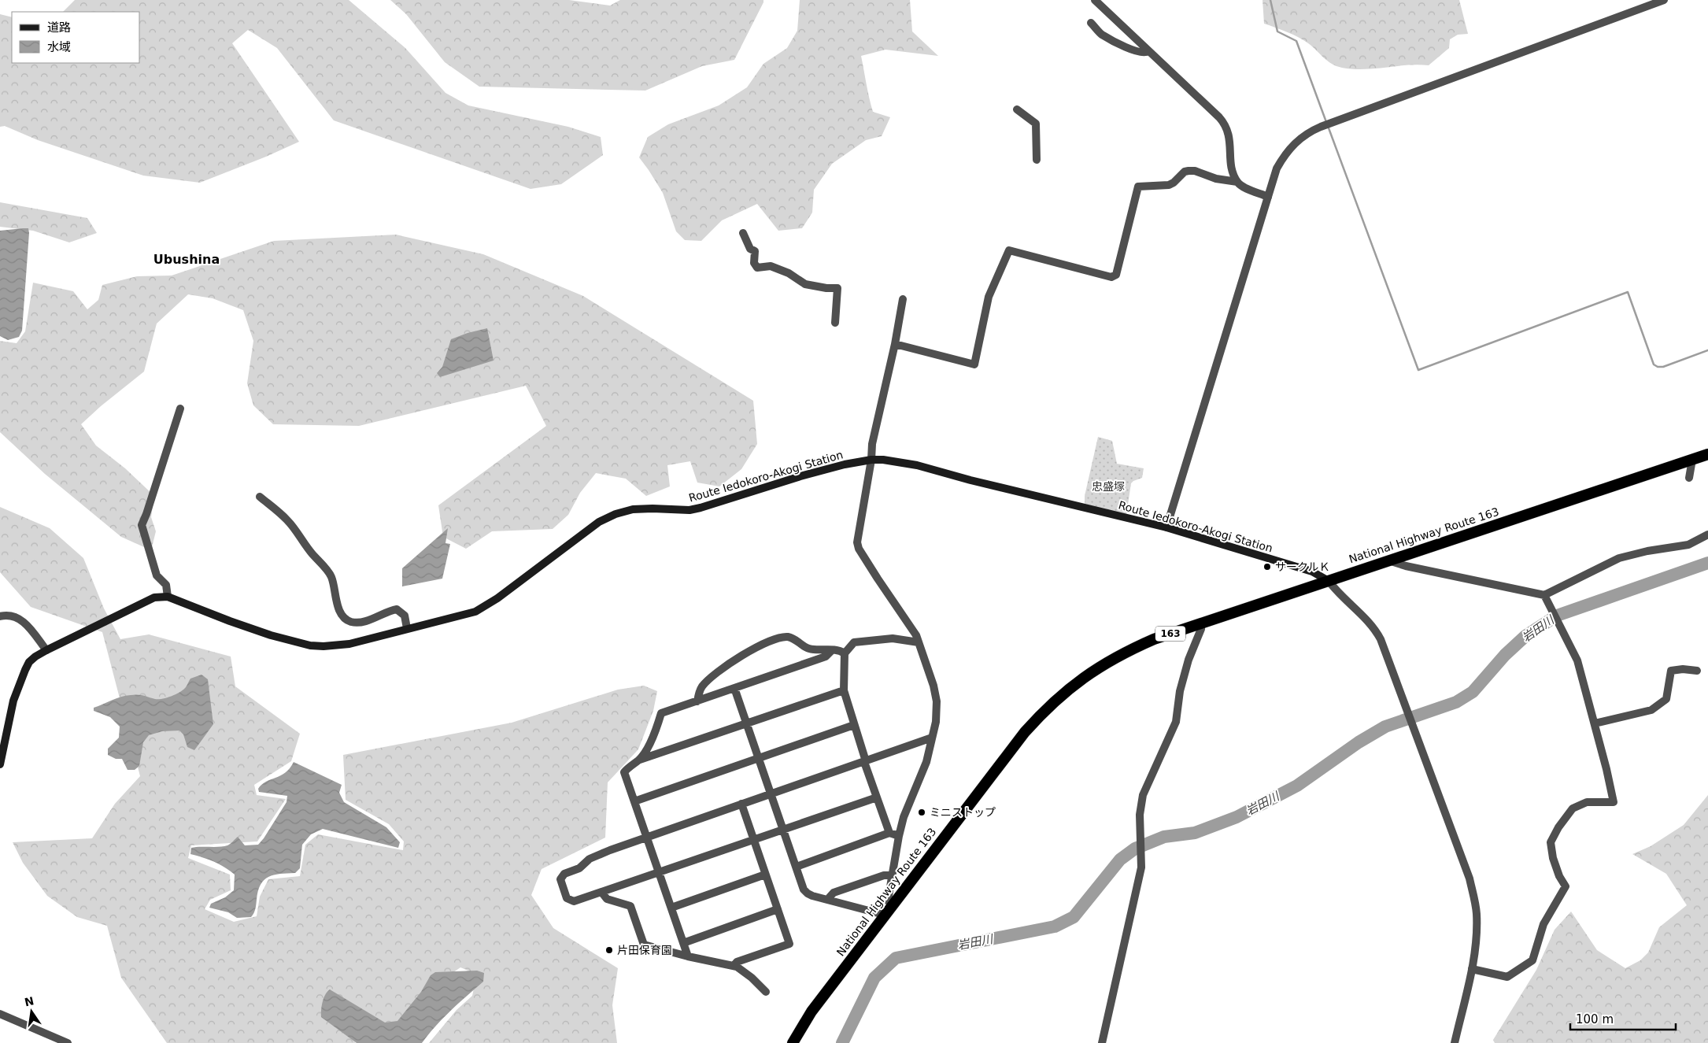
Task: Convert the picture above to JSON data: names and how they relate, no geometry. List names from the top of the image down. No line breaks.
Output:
{"streets":{"highway":["National Highway Route 163","163"],"main road":["Route Iedokoro-Akogi Station"]},"crossings":[["Route Iedokoro-Akogi Station","National Highway Route 163"]],"districts":["Ubushina"],"water":["岩田川"],"parks":["忠盛塚"],"places":["サークルＫ","ミニストップ","片田保育園"],"legend":["道路","水域"],"scale_bar":"100 m","north":"top"}
